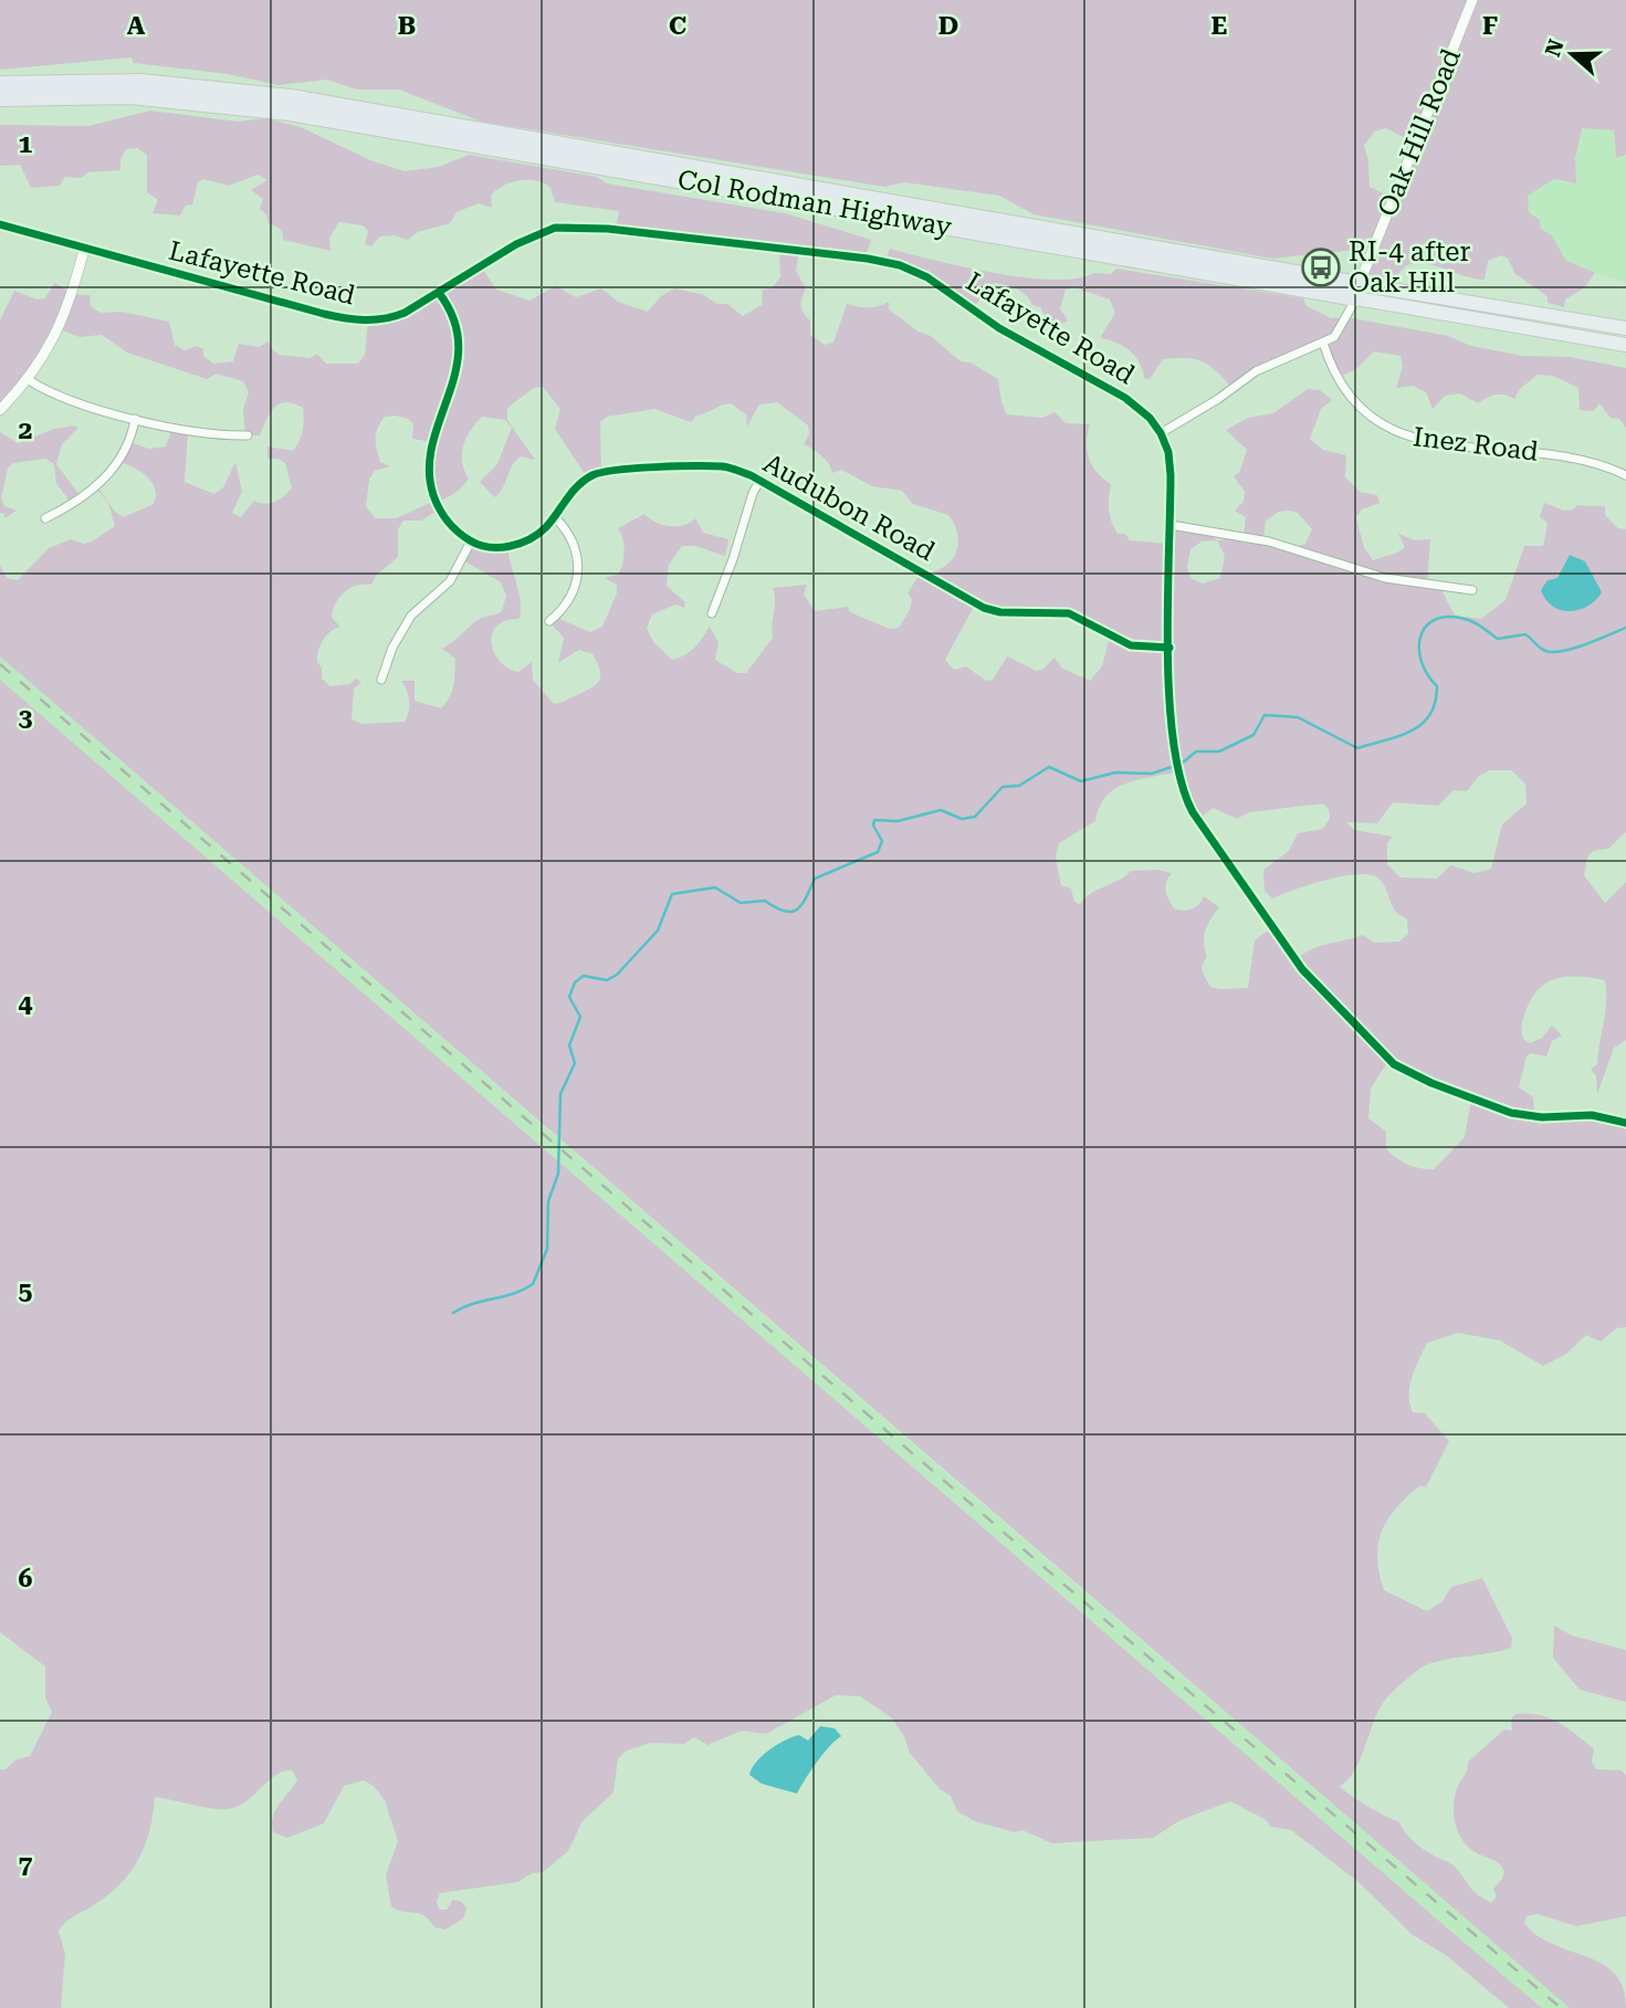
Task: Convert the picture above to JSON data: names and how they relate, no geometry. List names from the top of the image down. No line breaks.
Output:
{"streets":{"highway":["Col Rodman Highway"],"street":["Oak Hill Road","Lafayette Road","Inez Road","Audubon Road"]},"crossings":[["Oak Hill Road","Col Rodman Highway"],["Oak Hill Road","Lafayette Road"],["Oak Hill Road","Inez Road"]],"places":{"bus stop":["RI-4 after Oak Hill"]},"north":"left","grid":{"columns":["A","B","C","D","E","F"],"rows":["1","2","3","4","5","6","7"]}}
